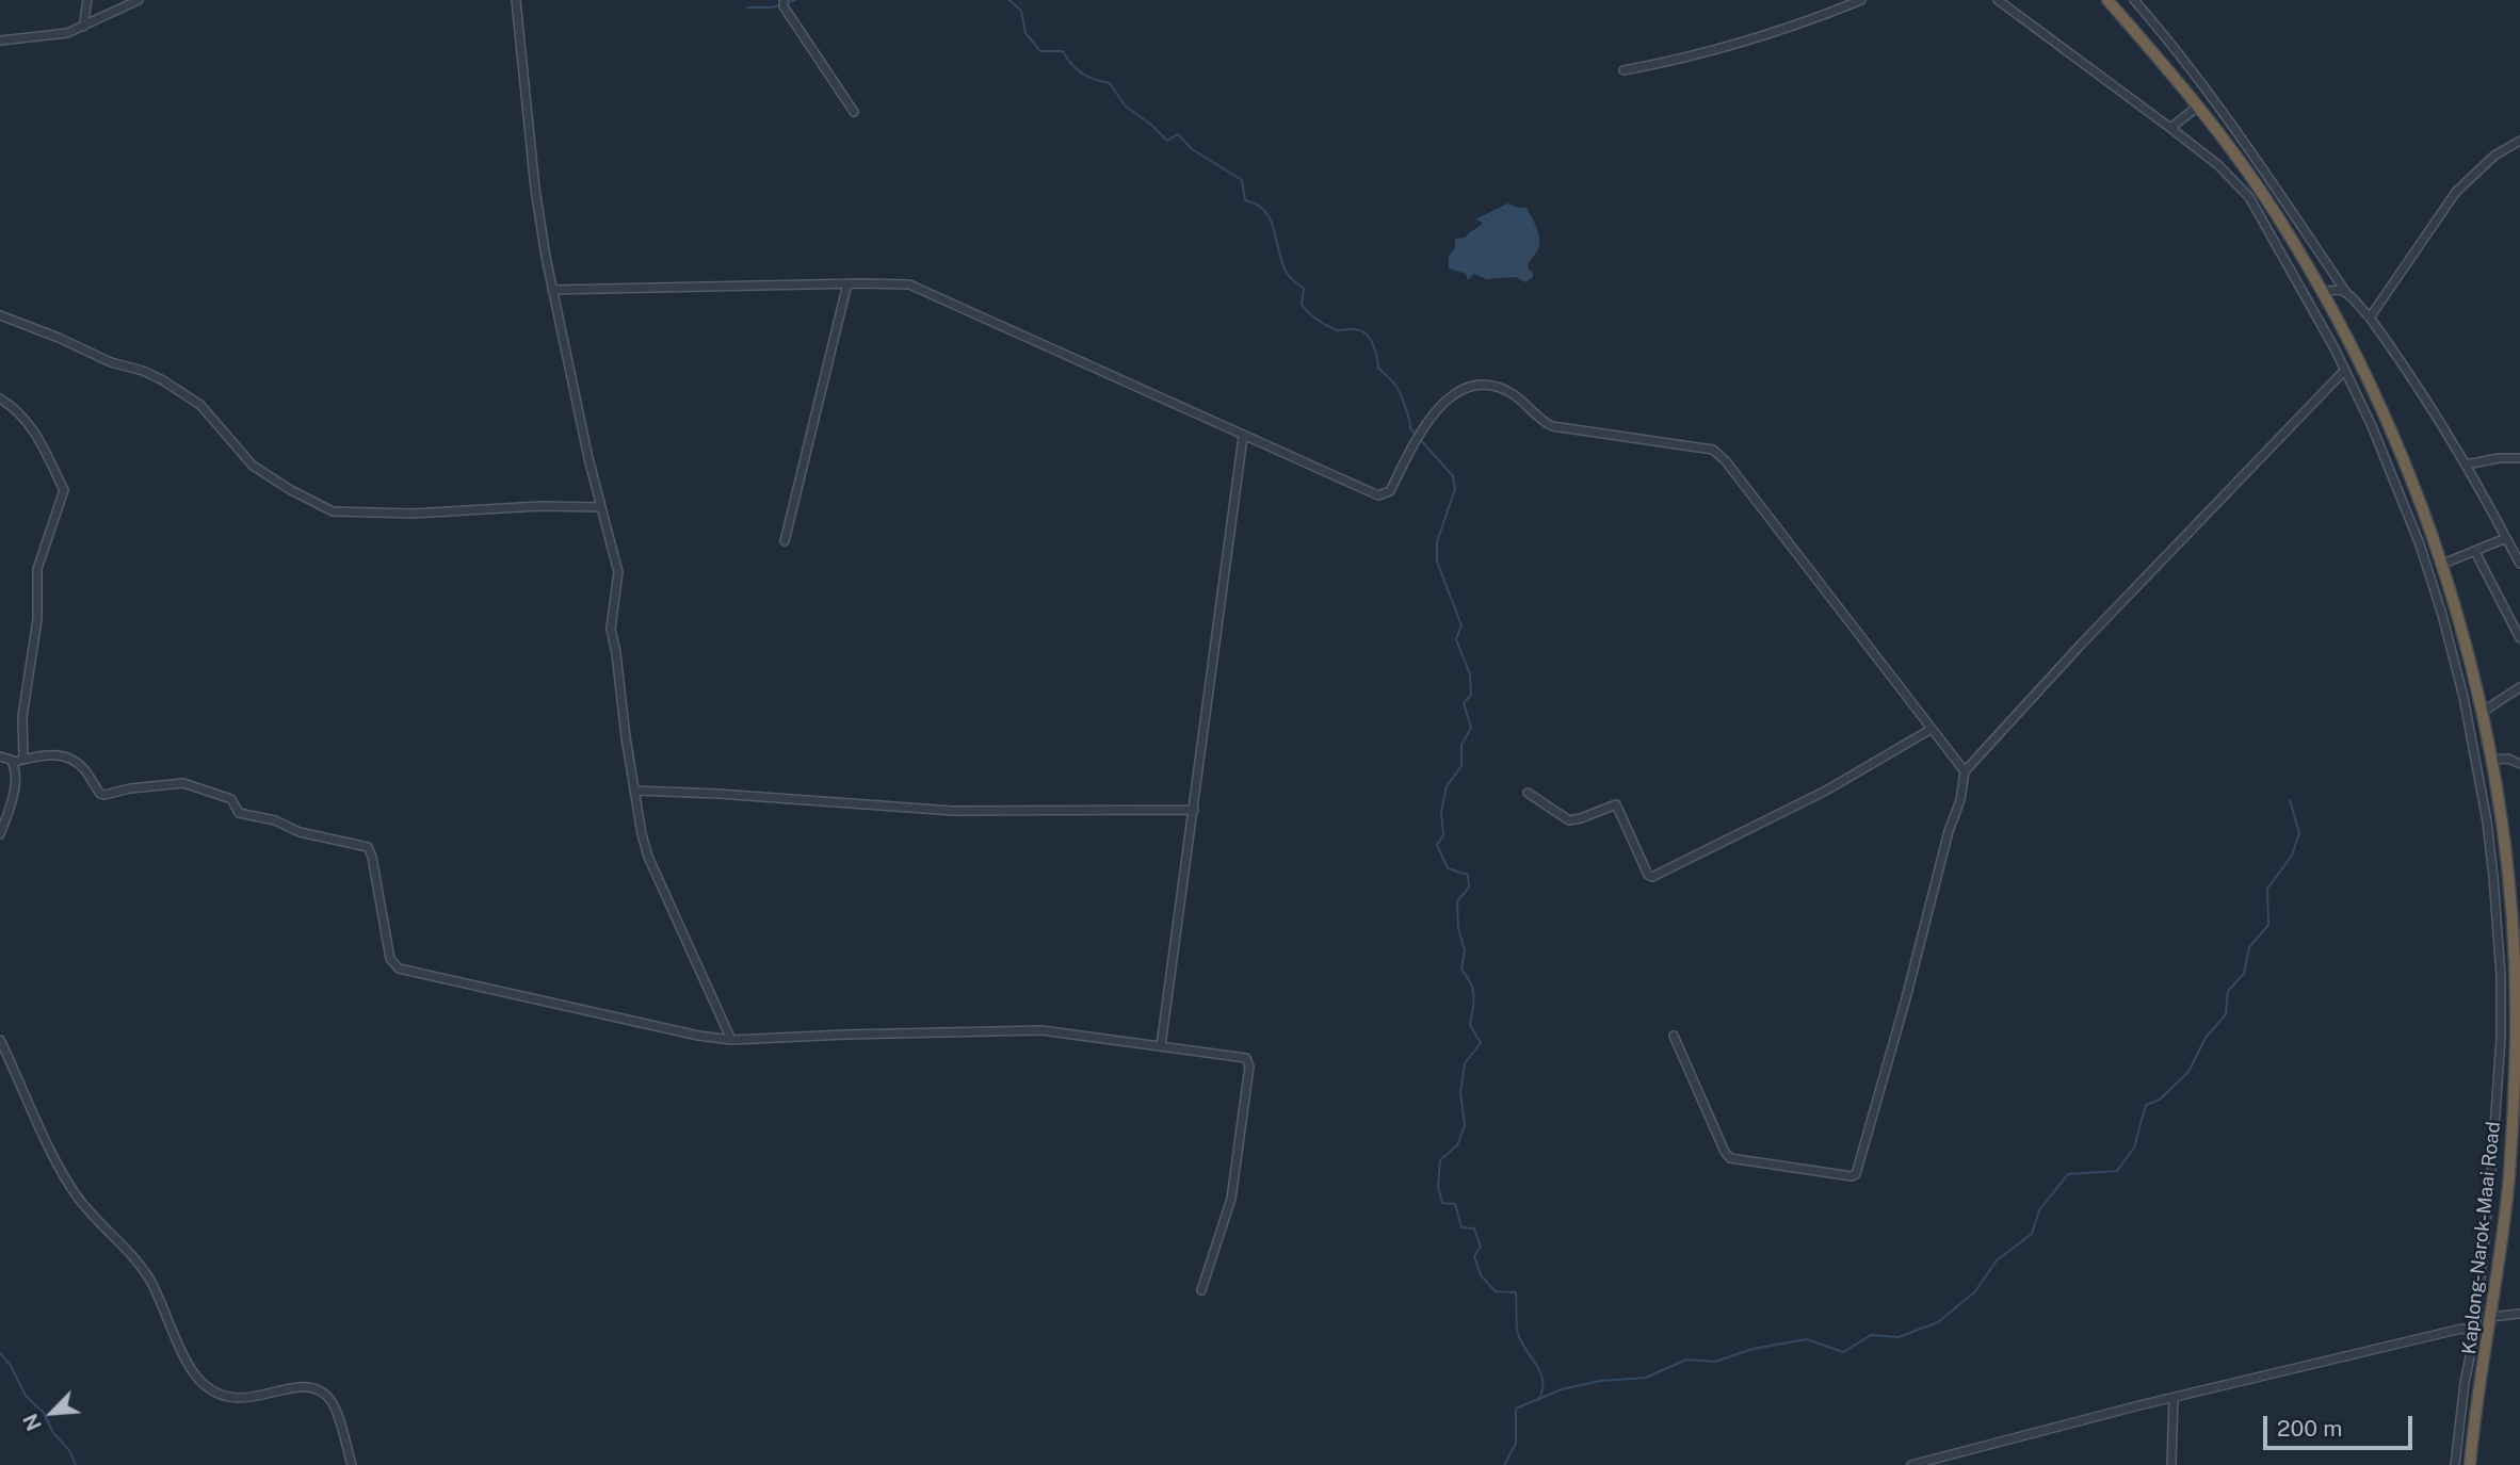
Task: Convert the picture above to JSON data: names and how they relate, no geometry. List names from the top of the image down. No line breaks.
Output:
{"streets":{"highway":["Kaplong-Narok-Maai Road"]},"scale_bar":"200 m","north":"bottom left"}
